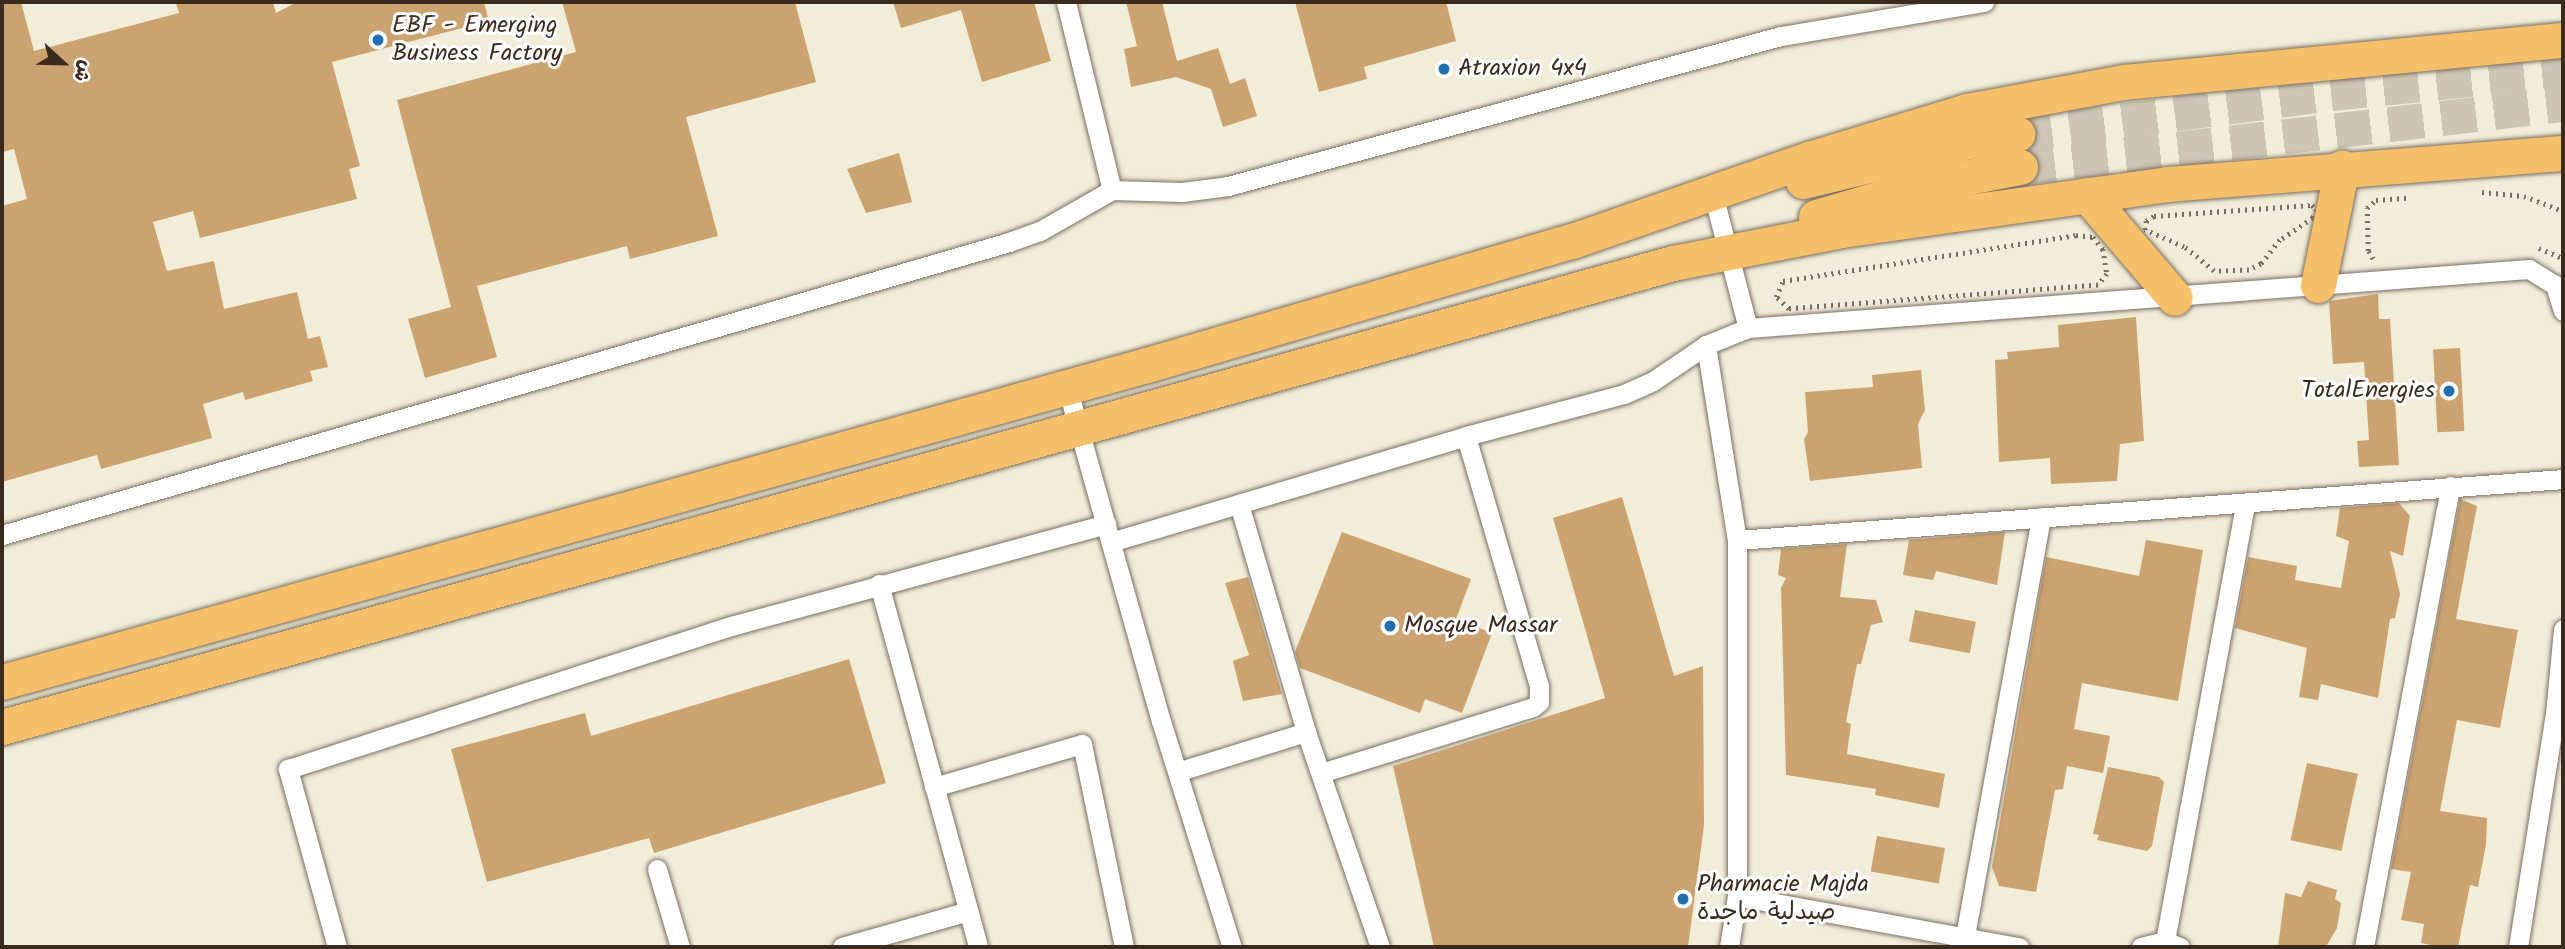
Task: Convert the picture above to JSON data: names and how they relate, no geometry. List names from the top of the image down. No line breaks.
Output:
{"places":["EBF - Emerging Business Factory","Atraxion 4x4","TotalEnergies","Mosque Massar","Pharmacie Majda صيدلية ماجدة"],"north":"right"}
